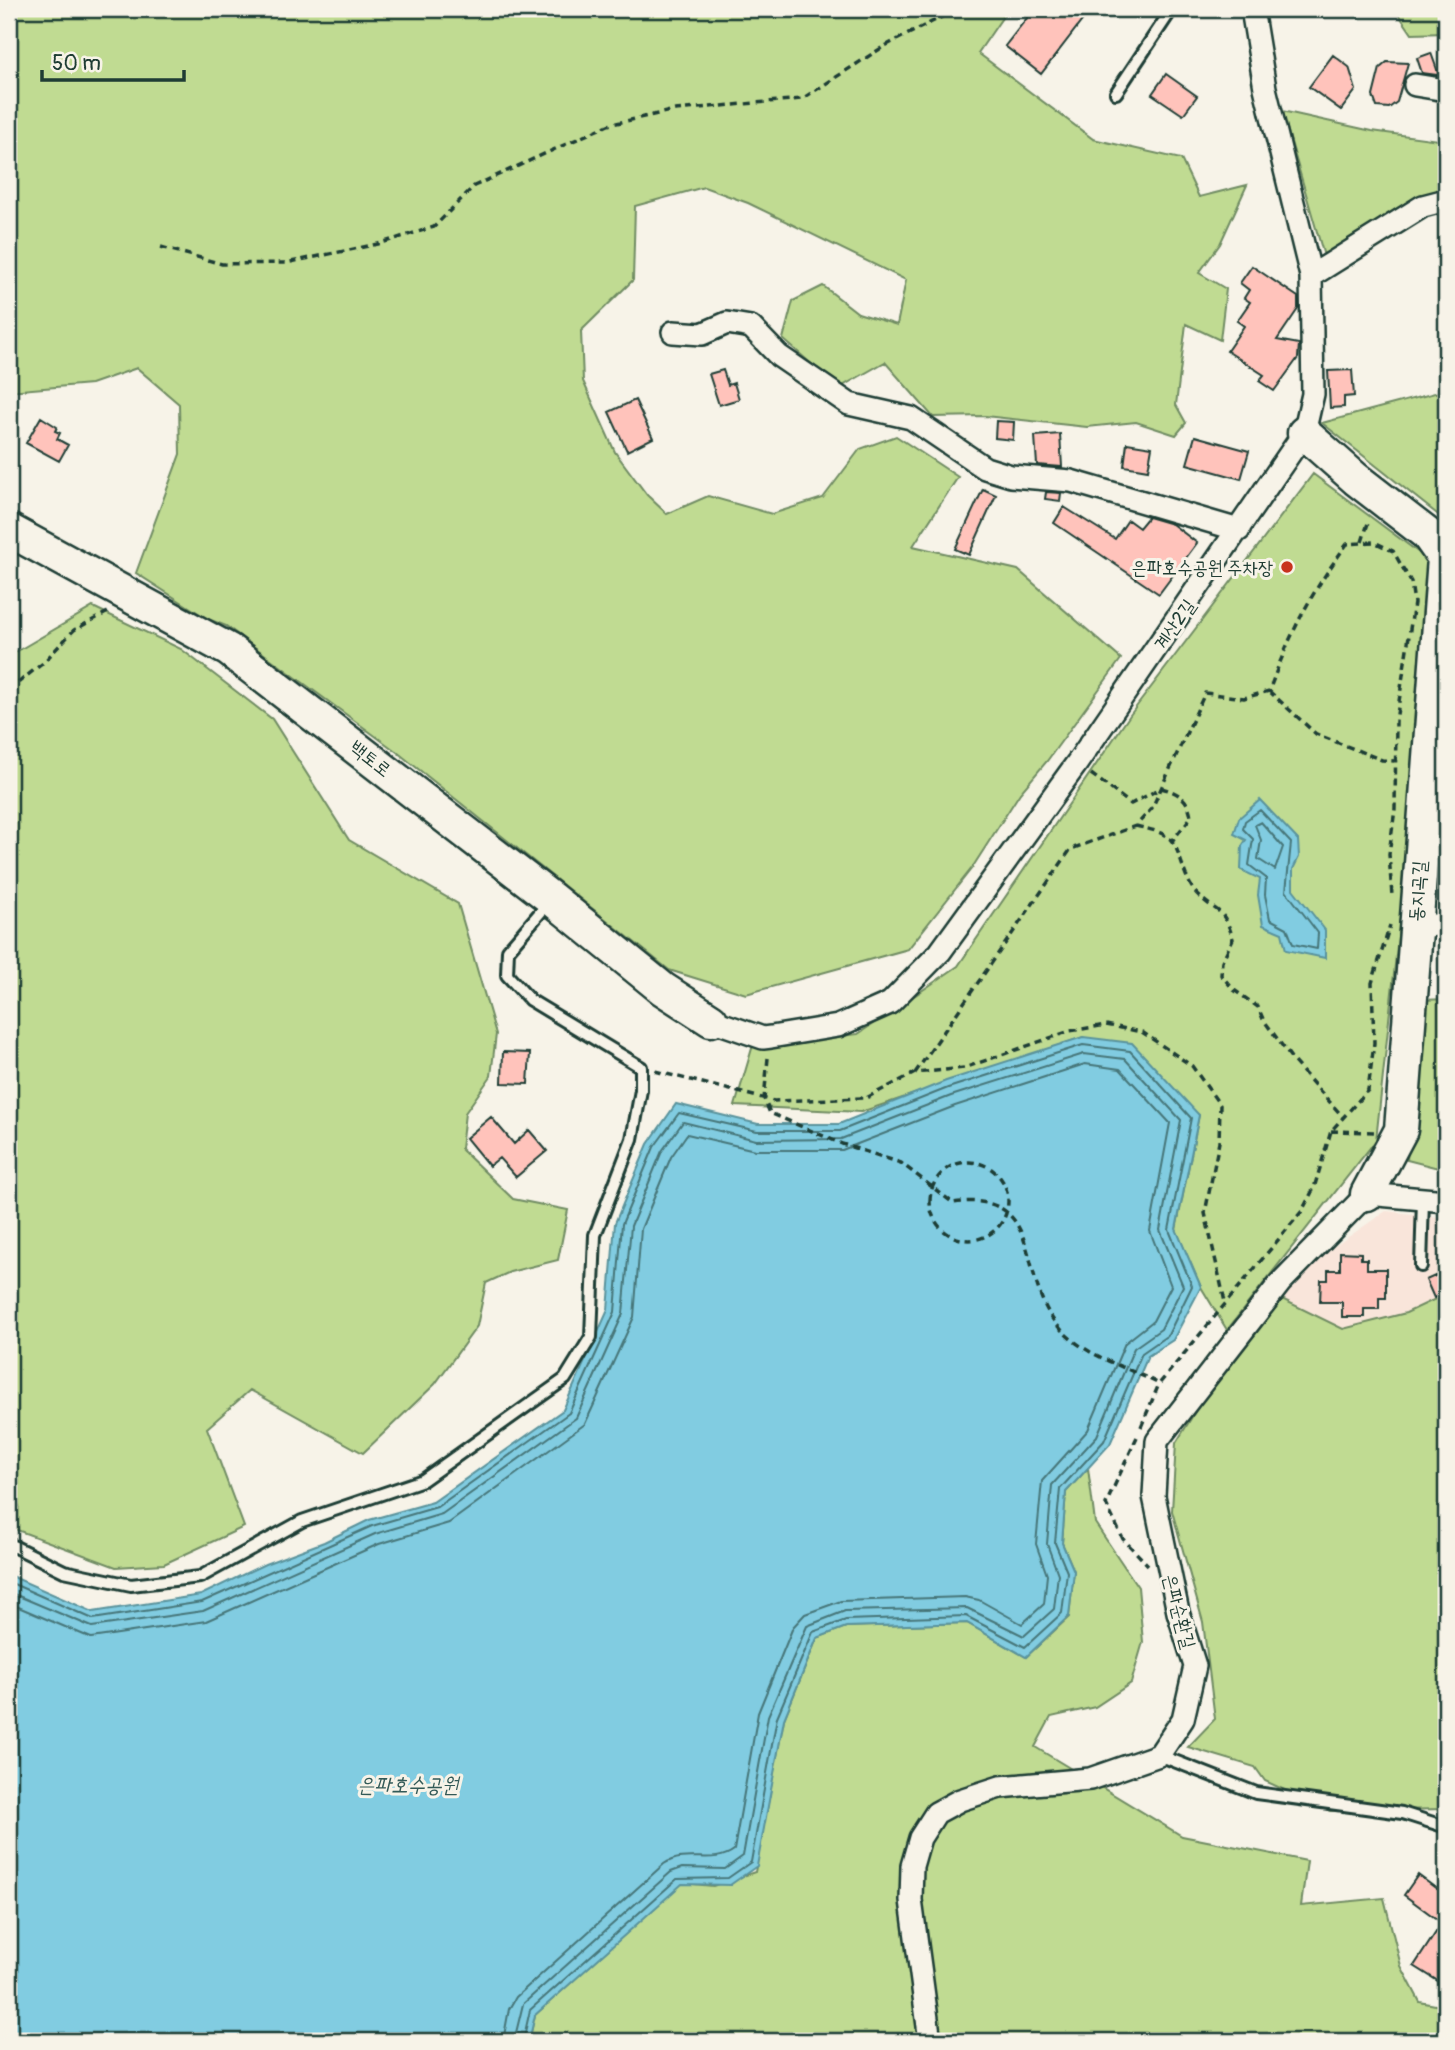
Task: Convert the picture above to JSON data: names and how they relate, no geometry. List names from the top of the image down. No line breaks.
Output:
{"streets":{"street":["계산2길","백토로","동지곡길","은파순환길"]},"crossings":[["계산2길","백토로"],["계산2길","동지곡길"],["동지곡길","은파순환길"]],"water":["은파호수공원"],"places":["은파호수공원 주차장"],"scale_bar":"50 m"}
